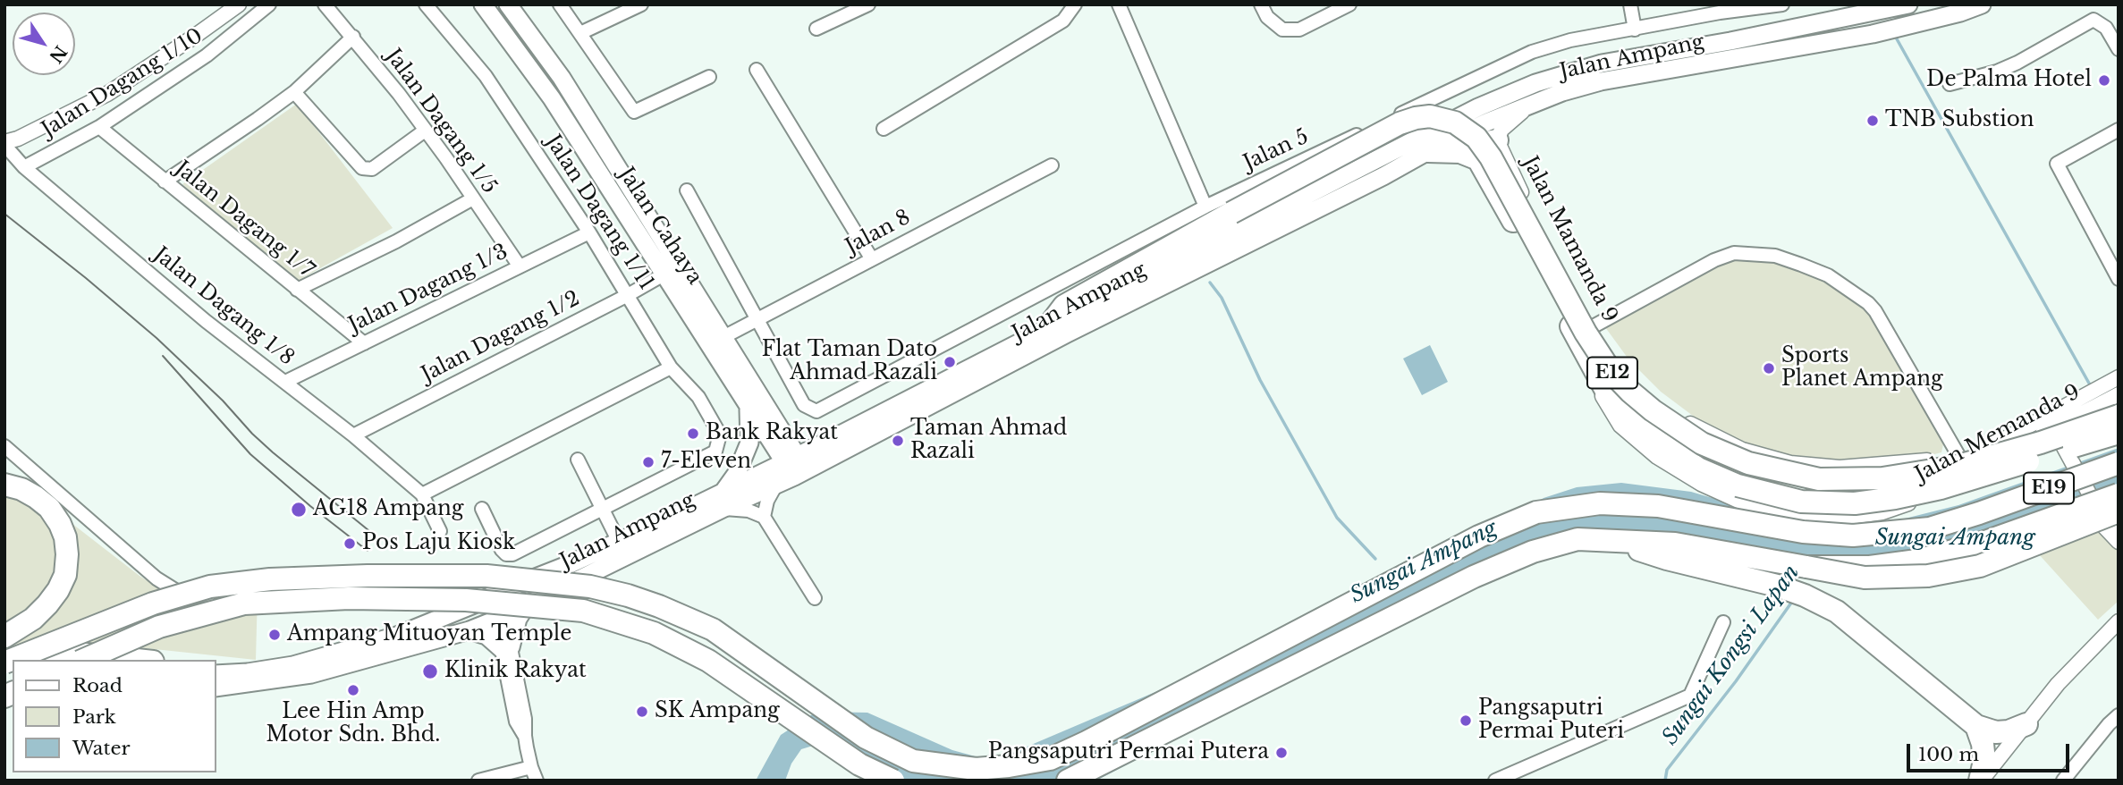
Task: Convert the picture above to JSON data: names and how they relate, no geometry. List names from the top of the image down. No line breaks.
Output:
{"streets":{"highway":["E12","E19"],"main road":["Jalan Ampang","Jalan Cahaya"],"street":["Jalan Dagang 1/10","Jalan Dagang 1/5","Jalan 5","Jalan Dagang 1/11","Jalan Dagang 1/7","Jalan 8","Jalan Mamanda 9","Jalan Dagang 1/3","Jalan Dagang 1/8","Jalan Dagang 1/2","Jalan Memanda 9"]},"crossings":[["Jalan Ampang","Jalan Cahaya"],["Jalan Ampang","E12"],["Jalan Dagang 1/10","Jalan Dagang 1/7"],["Jalan Dagang 1/10","Jalan Dagang 1/8"],["Jalan Dagang 1/5","Jalan Dagang 1/3"],["Jalan 5","Jalan 8"],["Jalan Dagang 1/11","Jalan Dagang 1/3"],["Jalan Dagang 1/11","Jalan Dagang 1/2"],["Jalan Dagang 1/7","Jalan Dagang 1/3"],["Jalan Cahaya","Jalan 8"],["Jalan Cahaya","Jalan Dagang 1/2"],["Jalan Mamanda 9","E12"],["Jalan Mamanda 9","Jalan Memanda 9"],["Jalan Dagang 1/3","Jalan Dagang 1/8"],["Jalan Dagang 1/8","Jalan Dagang 1/2"],["E12","Jalan Memanda 9"]],"water":["Sungai Ampang","Sungai Kongsi Lapan"],"places":["De Palma Hotel","TNB Substion","Flat Taman Dato Ahmad Razali","Sports Planet Ampang","Bank Rakyat","Taman Ahmad Razali","7-Eleven","AG18 Ampang","Pos Laju Kiosk","Ampang Mituoyan Temple","Klinik Rakyat","Lee Hin Amp Motor Sdn. Bhd.","SK Ampang","Pangsaputri Permai Puteri","Pangsaputri Permai Putera"],"legend":["Road","Park","Water"],"scale_bar":"100 m","north":"bottom right"}
